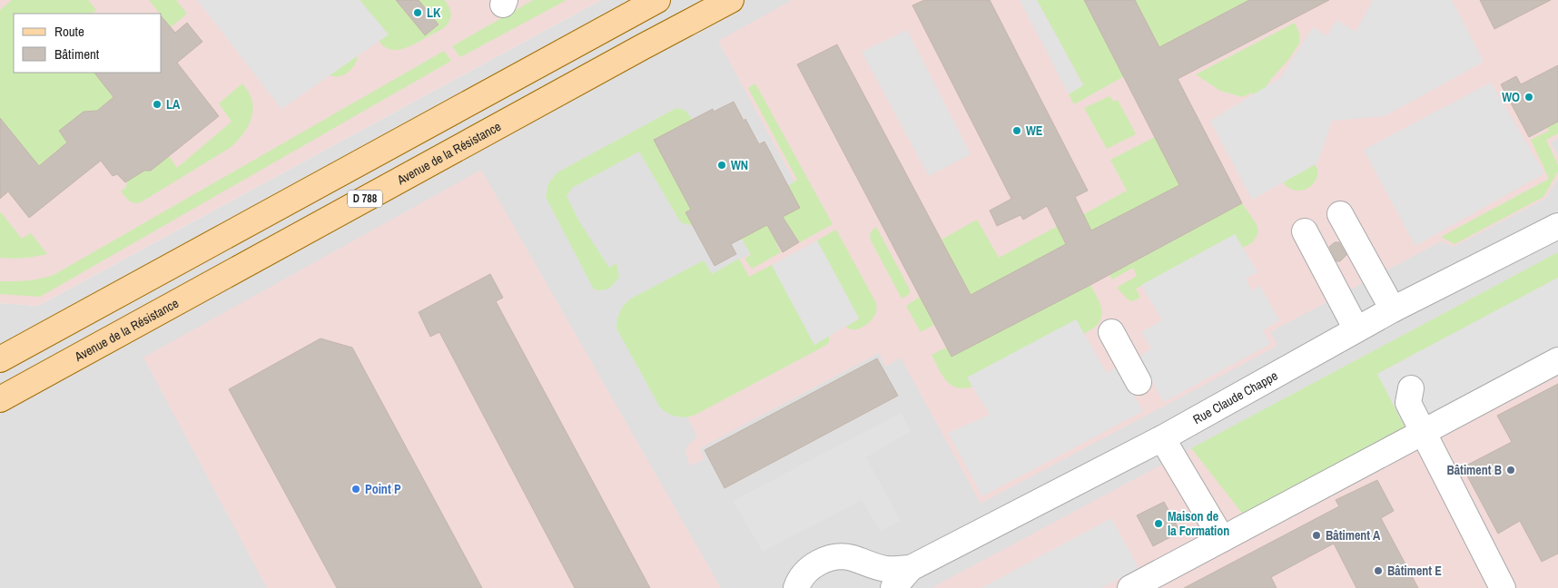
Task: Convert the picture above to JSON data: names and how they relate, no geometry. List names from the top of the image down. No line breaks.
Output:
{"streets":{"main road":["Avenue de la Résistance","D 788"],"lane":["Rue Claude Chappe"]},"places":["LK","WO","LA","WE","WN","Bâtiment B","Point P","Maison de la Formation","Bâtiment A","Bâtiment E"],"legend":["Route","Bâtiment"]}
